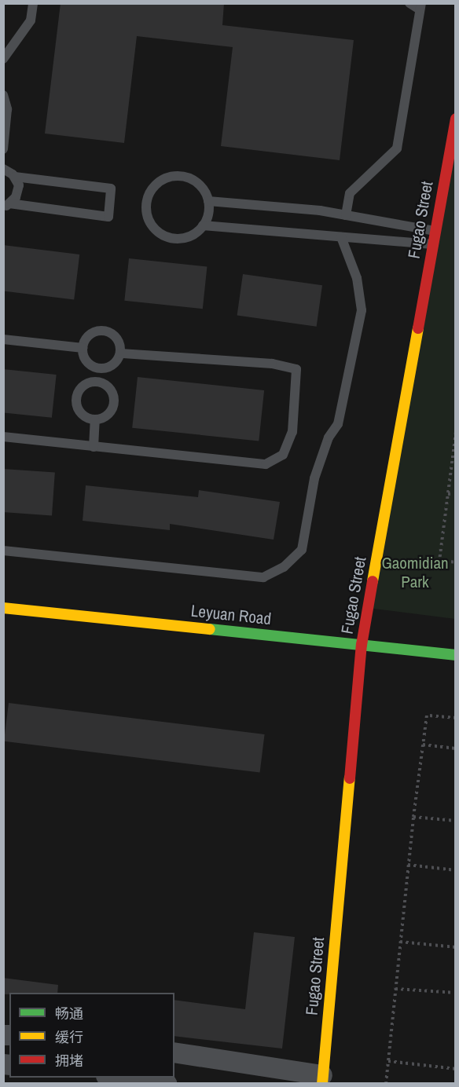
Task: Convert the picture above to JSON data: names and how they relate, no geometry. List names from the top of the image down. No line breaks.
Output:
{"streets":{"street":["Fugao Street","Leyuan Road"]},"crossings":[["Fugao Street","Leyuan Road"]],"parks":["Gaomidian Park"],"legend":["畅通","缓行","拥堵"]}
